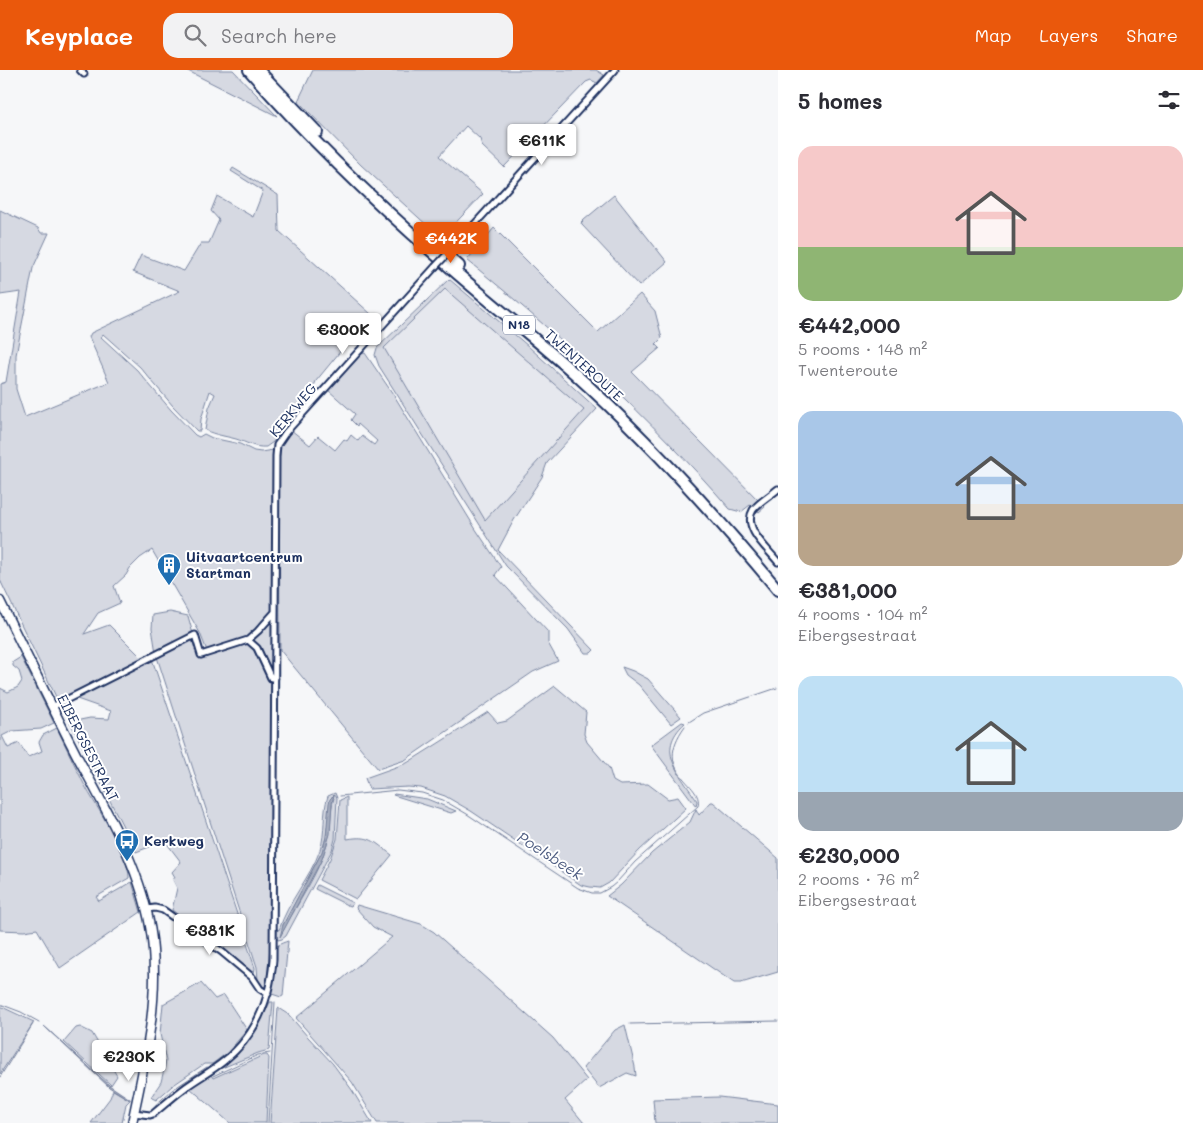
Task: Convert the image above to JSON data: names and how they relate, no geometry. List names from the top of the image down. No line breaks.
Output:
{"streets":{"highway":["N18","TWENTEROUTE"],"main road":["EIBERGSESTRAAT"],"street":["KERKWEG"]},"water":["Poelsbeek"],"places":{"building":["Uitvaartcentrum Startman"],"bus stop":["Kerkweg"]},"page":{"header":"Keyplace","search":"Search here","nav":["Map","Layers","Share"],"heading":"5 homes","price":["€611K","€442K","€300K","€381K","€230K"],"list":[{"name":"€442,000","note":"5 rooms · 148 m² · Twenteroute"},{"name":"€381,000","note":"4 rooms · 104 m² · Eibergsestraat"},{"name":"€230,000","note":"2 rooms · 76 m² · Eibergsestraat"}]}}
